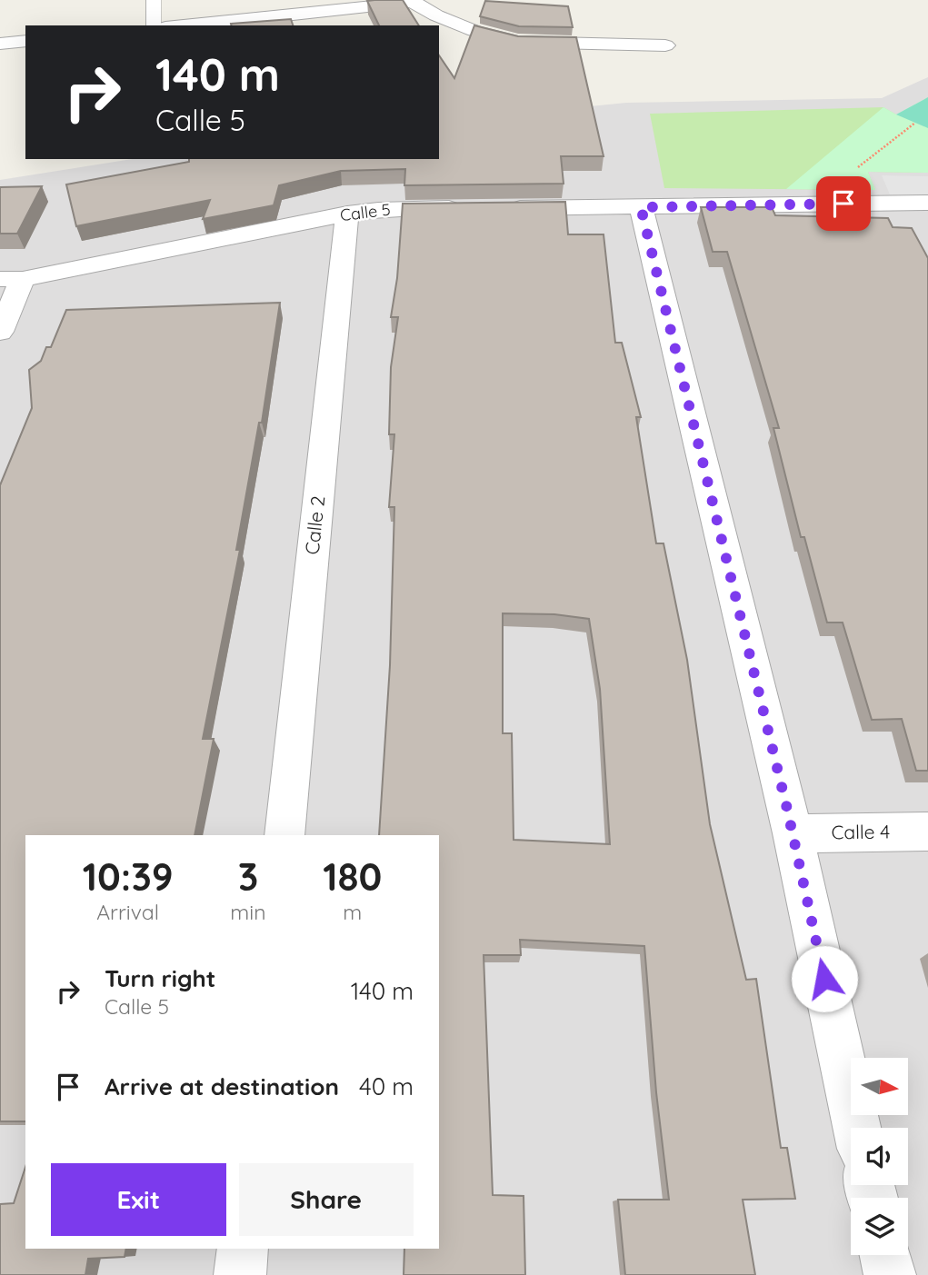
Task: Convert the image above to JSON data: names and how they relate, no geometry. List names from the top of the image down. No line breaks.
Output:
{"streets":{"street":["Calle 5","Calle 2","Calle 4"]},"crossings":[["Calle 5","Calle 2"]],"north":"right","page":{"turn":["140 m","Calle 5"],"eta":["10:39","Arrival","3","min","180","m"],"list":[{"name":"Turn right","note":"Calle 5","value":"140 m"},{"name":"Arrive at destination","value":"40 m"}],"buttons":["Exit","Share"]}}
